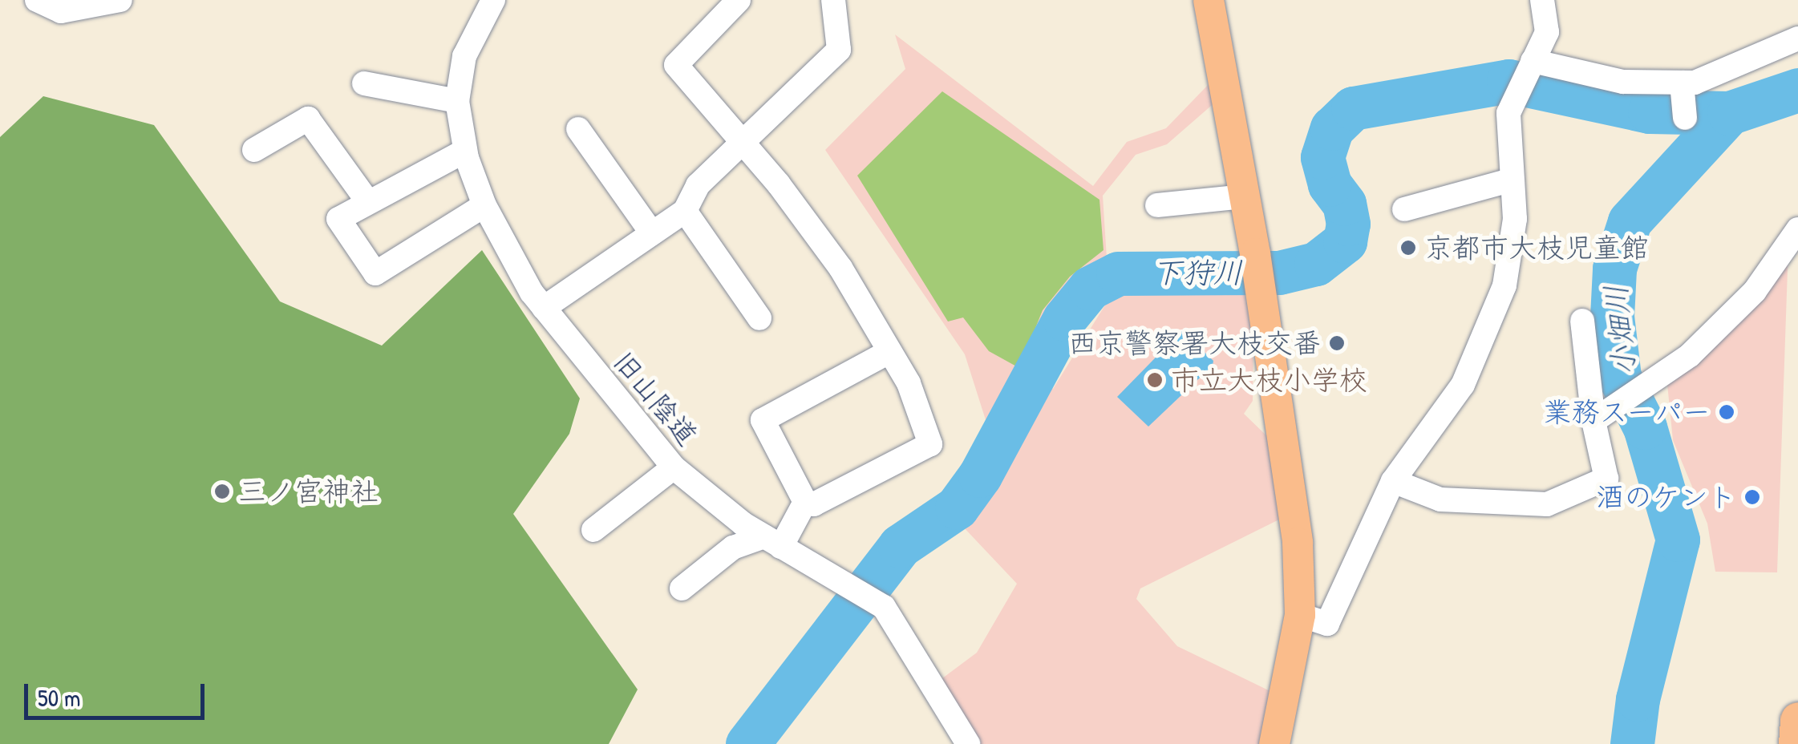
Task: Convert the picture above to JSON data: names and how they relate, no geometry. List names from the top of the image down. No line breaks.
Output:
{"streets":{"street":["旧山陰道"]},"water":["下狩川","小畑川"],"places":["京都市大枝児童館","西京警察署大枝交番","市立大枝小学校","業務スーパー","三ノ宮神社","酒のケント"],"scale_bar":"50 m"}
